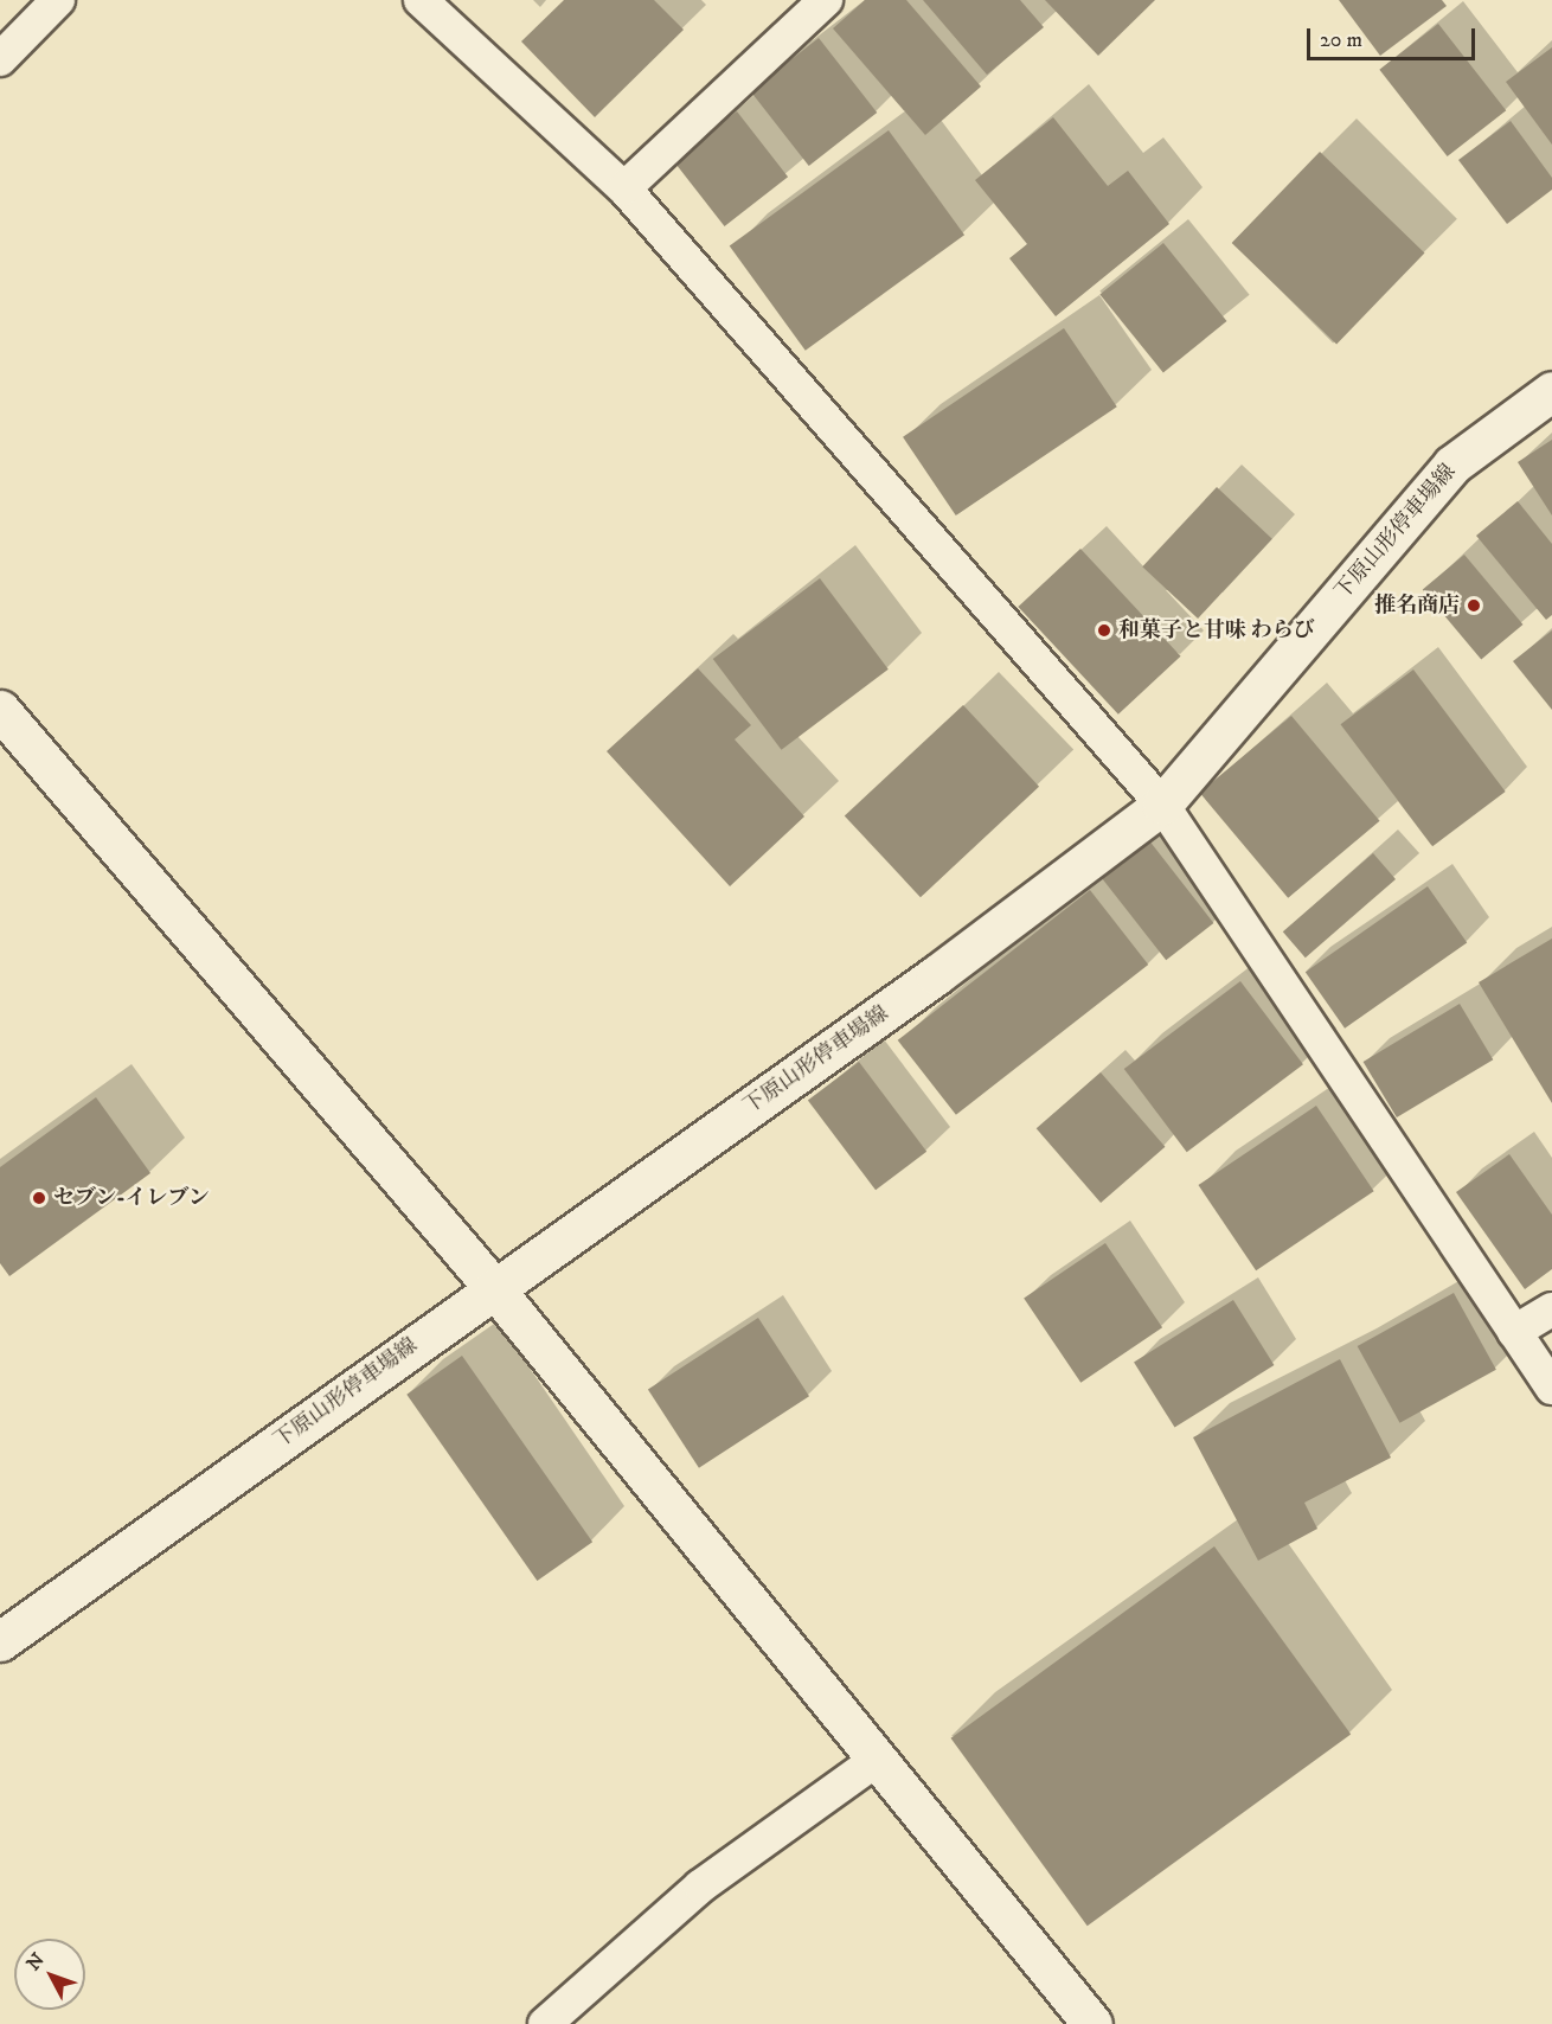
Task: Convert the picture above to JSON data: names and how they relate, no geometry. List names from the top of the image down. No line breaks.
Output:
{"streets":{"main road":["下原山形停車場線"]},"places":["推名商店","和菓子と甘味 わらび","セブン-イレブン"],"scale_bar":"20 m","north":"top left"}
